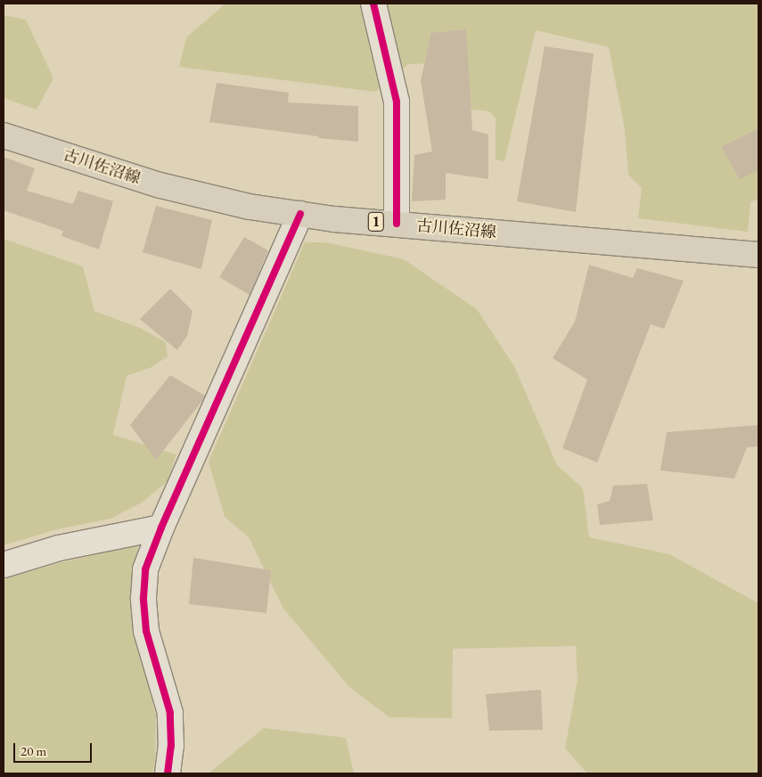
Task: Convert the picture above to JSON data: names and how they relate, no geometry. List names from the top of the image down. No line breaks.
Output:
{"streets":{"main road":["古川佐沼線","1"]},"scale_bar":"20 m"}
